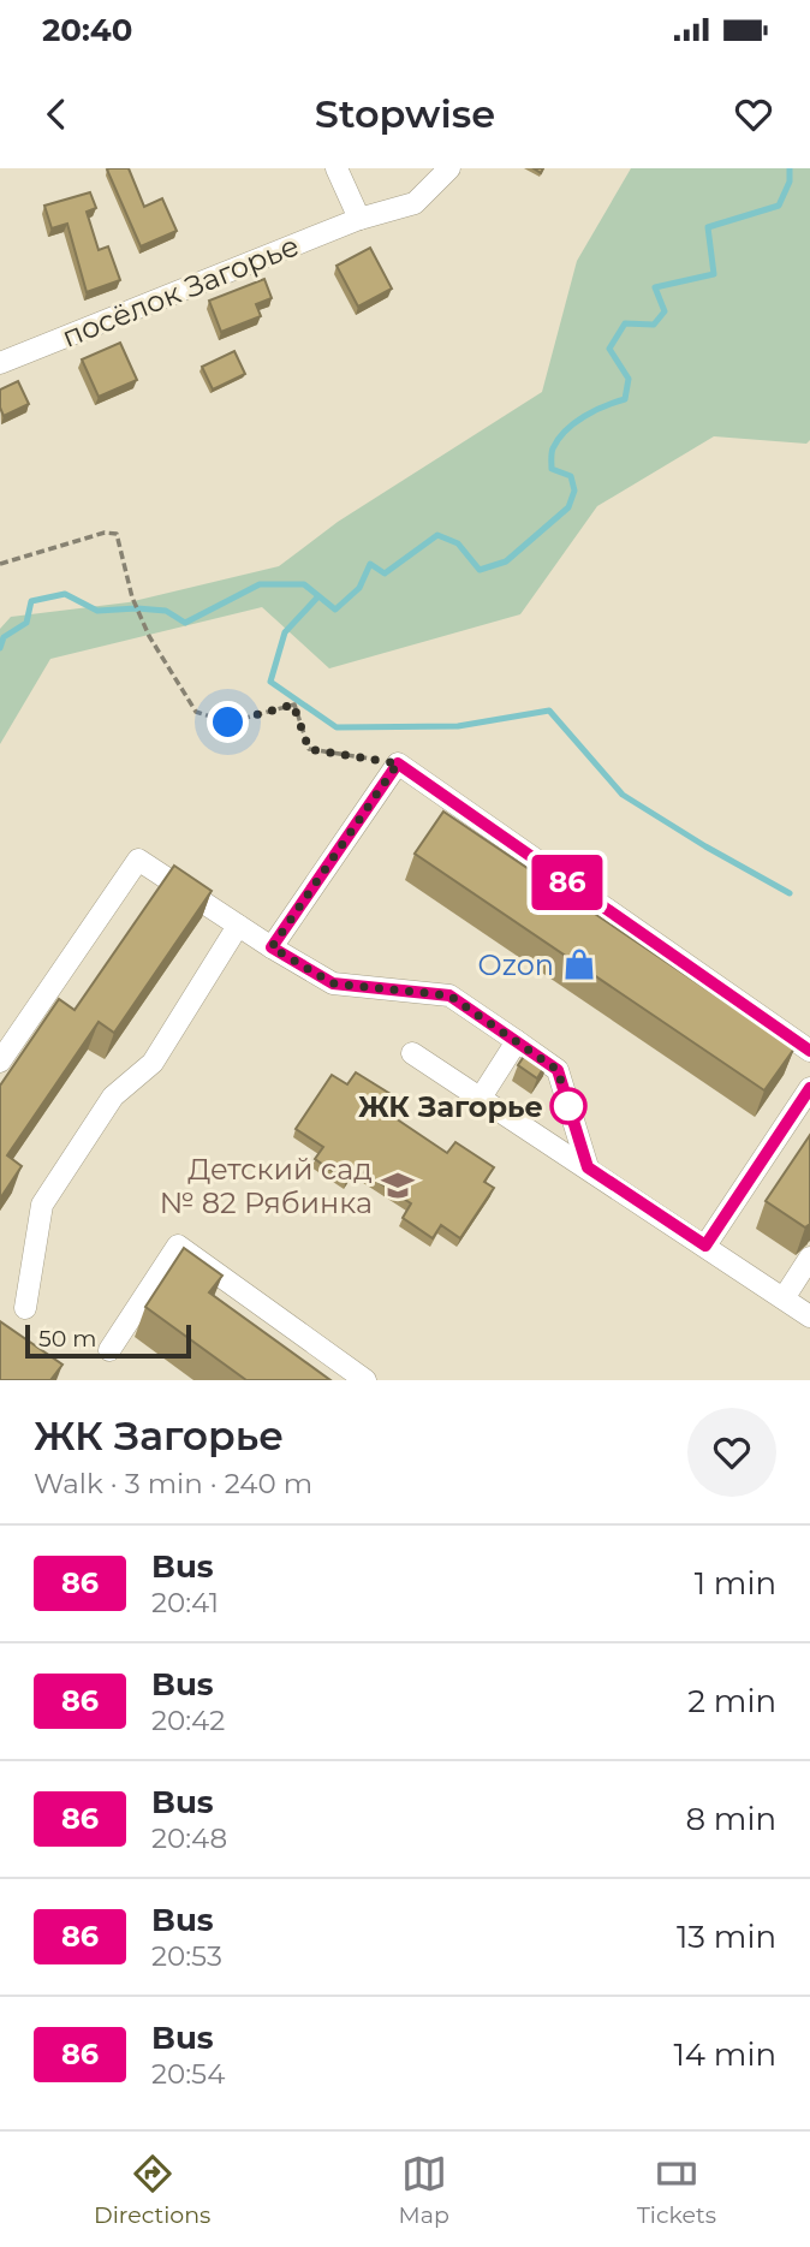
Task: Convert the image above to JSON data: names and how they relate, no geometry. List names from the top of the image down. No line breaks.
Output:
{"streets":{"street":["посёлок Загорье"]},"places":{"shop":["Ozon"],"other":["ЖК Загорье"],"school or university":["Детский сад № 82 Рябинка"]},"lines":["bus line 86"],"scale_bar":"50 m","page":{"status":"20:40","header":"Stopwise","on_map":"86","scale":"50 m","heading":["ЖК Загорье","Walk · 3 min · 240 m"],"list":[{"mark":"86","name":"Bus","note":"20:41","value":"1 min"},{"mark":"86","name":"Bus","note":"20:42","value":"2 min"},{"mark":"86","name":"Bus","note":"20:48","value":"8 min"},{"mark":"86","name":"Bus","note":"20:53","value":"13 min"},{"mark":"86","name":"Bus","note":"20:54","value":"14 min"}],"tabs":["Directions","Map","Tickets"]}}
